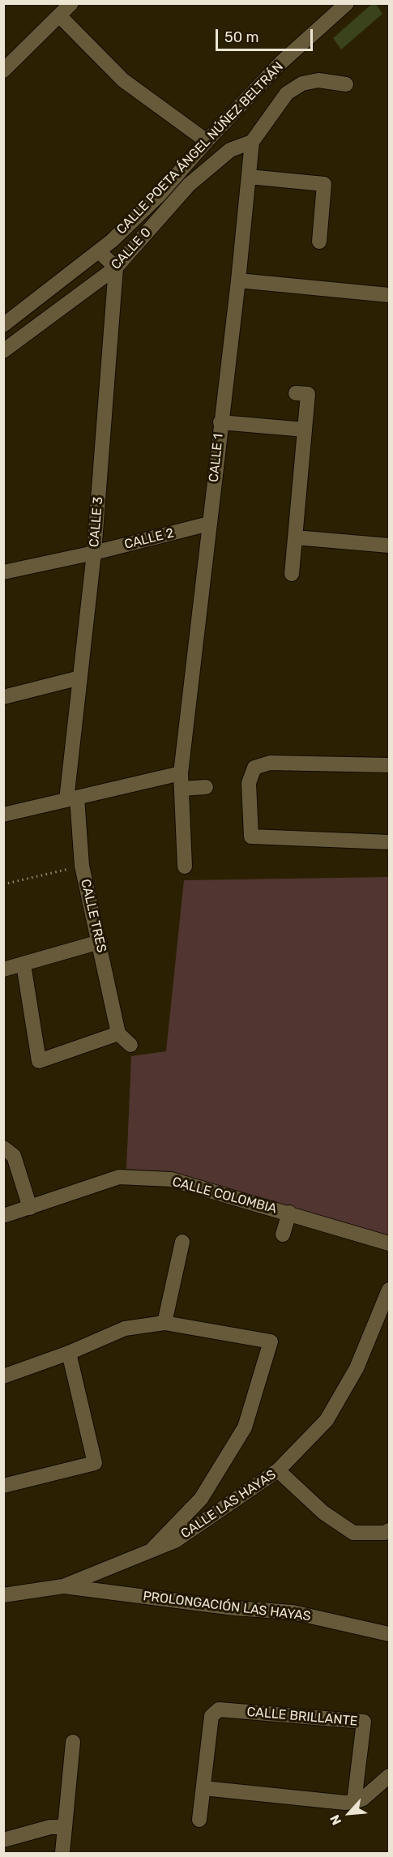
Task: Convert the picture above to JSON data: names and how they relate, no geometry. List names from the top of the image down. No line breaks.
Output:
{"streets":{"street":["CALLE POETA ÁNGEL NÚÑEZ BELTRÁN","CALLE 0","CALLE 1","CALLE 3","CALLE 2","CALLE TRES","CALLE COLOMBIA","CALLE LAS HAYAS","PROLONGACIÓN LAS HAYAS","CALLE BRILLANTE"]},"crossings":[["CALLE 0","CALLE 1"],["CALLE 0","CALLE 3"],["CALLE 1","CALLE 2"],["CALLE 3","CALLE 2"],["CALLE 3","CALLE TRES"],["CALLE LAS HAYAS","PROLONGACIÓN LAS HAYAS"]],"scale_bar":"50 m","north":"bottom left"}
